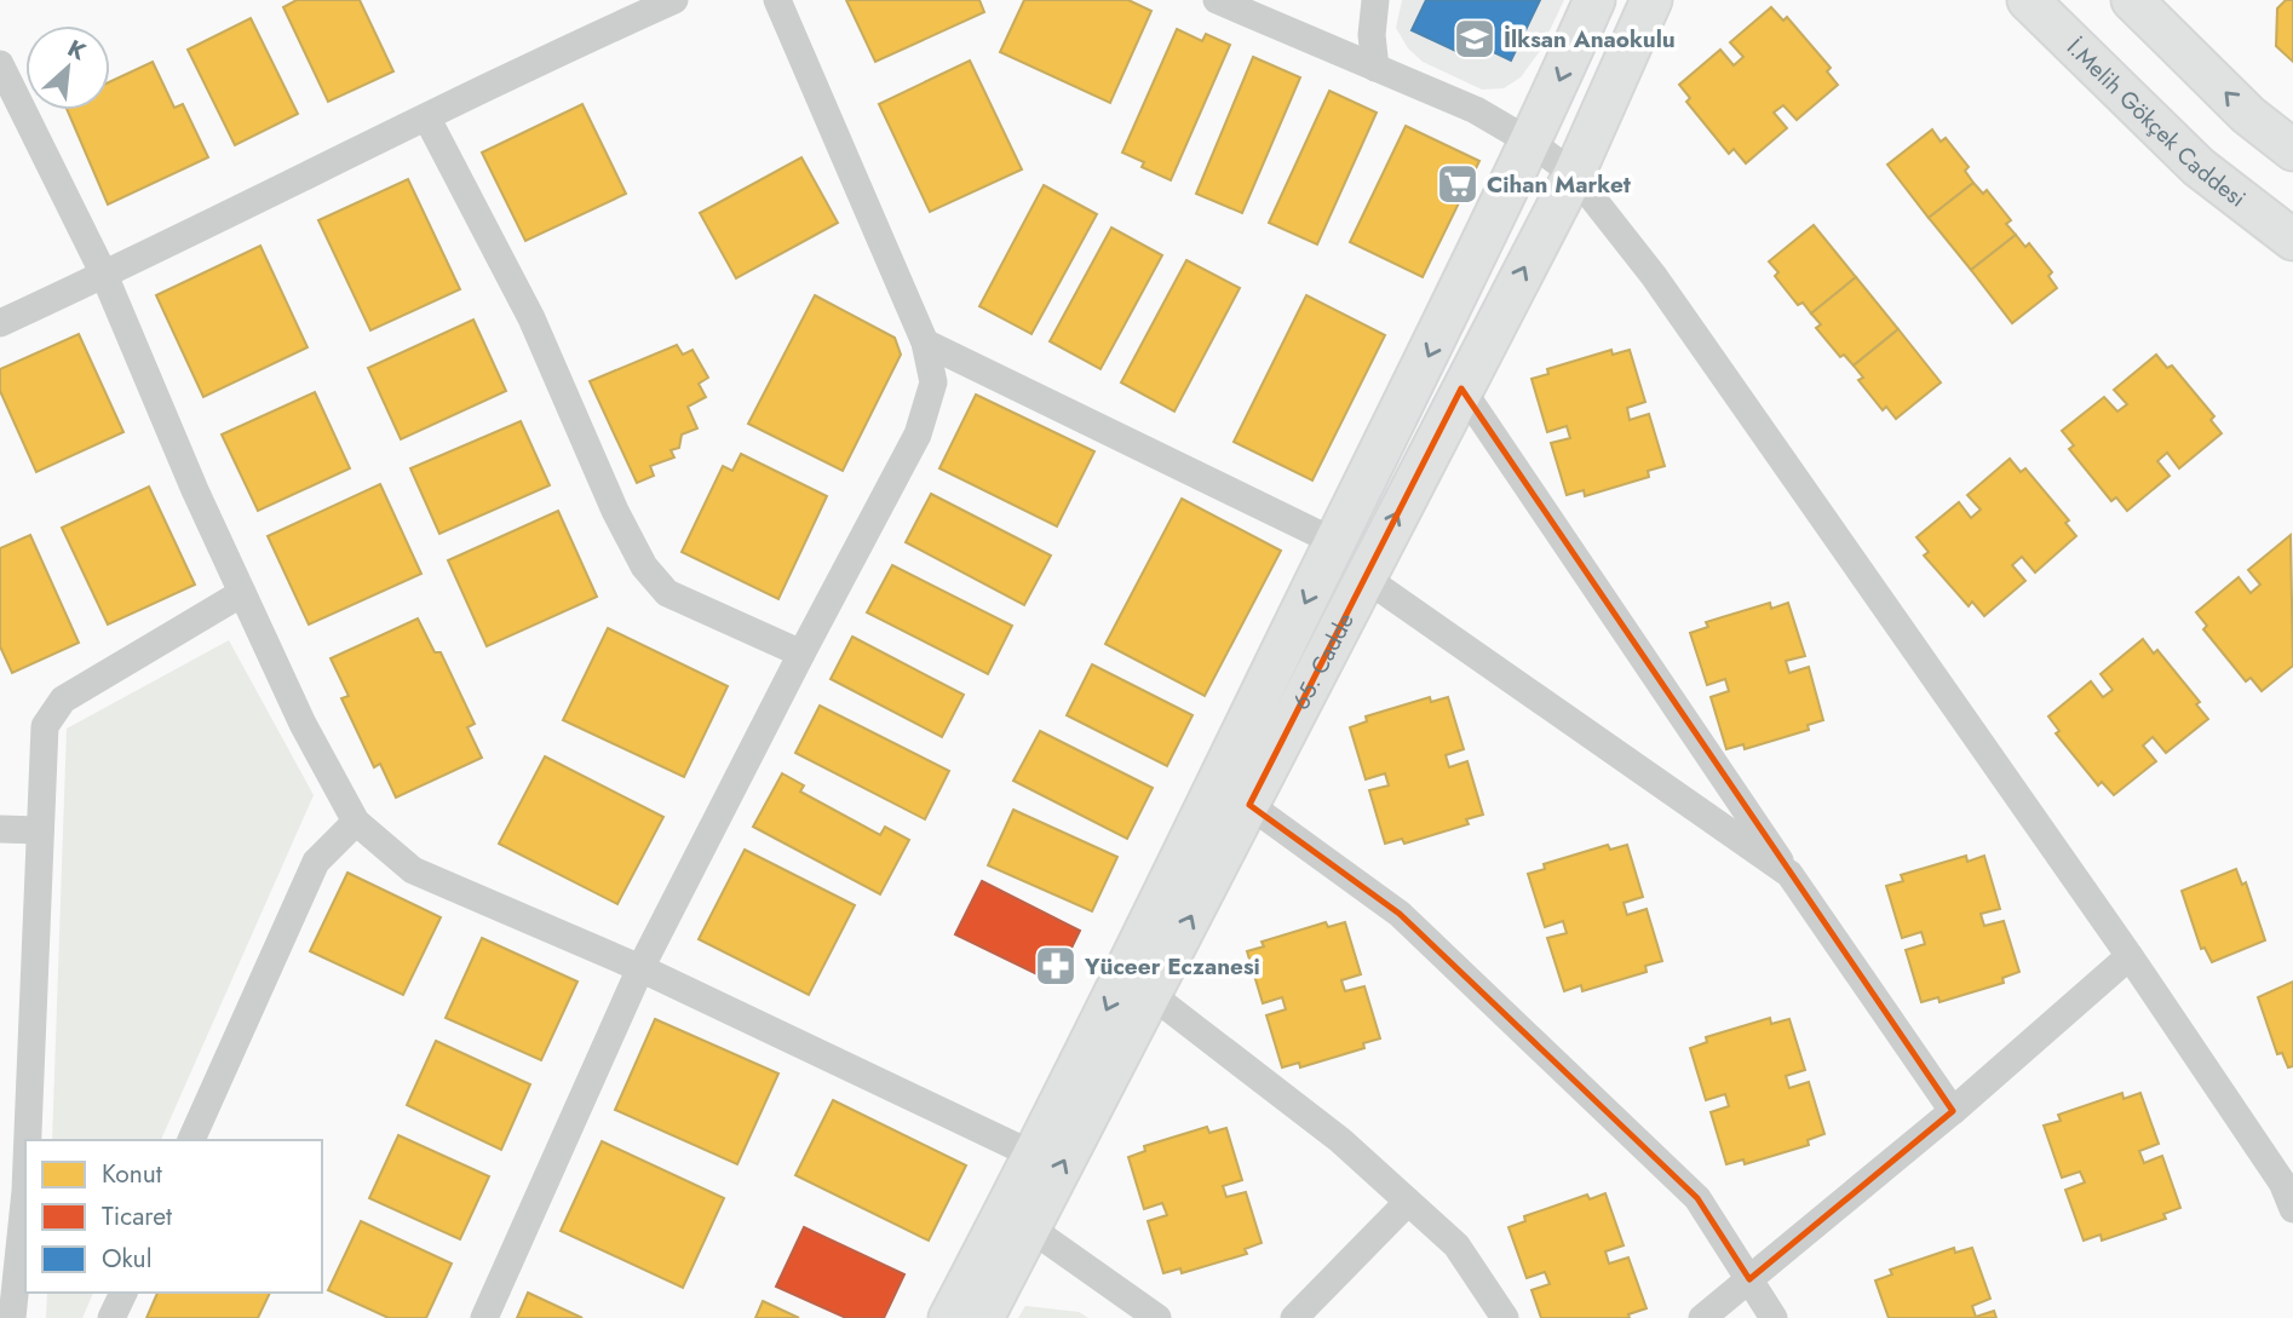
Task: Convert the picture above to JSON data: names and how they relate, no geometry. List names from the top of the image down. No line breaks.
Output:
{"streets":{"main road":["İ.Melih Gökçek Caddesi","65. Cadde"]},"places":{"school or university":["İlksan Anaokulu"],"supermarket":["Cihan Market"],"pharmacy":["Yüceer Eczanesi"]},"legend":["Konut","Ticaret","Okul"],"north":"top right"}
